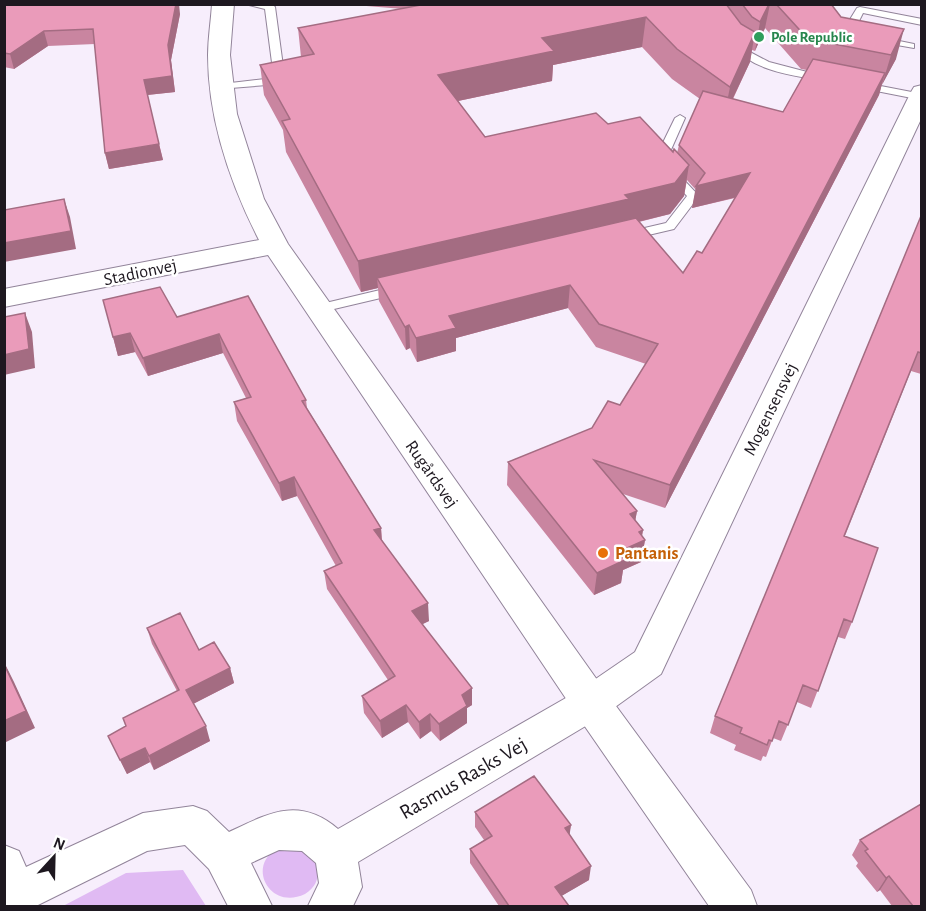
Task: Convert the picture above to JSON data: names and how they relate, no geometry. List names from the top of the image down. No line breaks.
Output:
{"streets":{"street":["Stadionvej","Mogensensvej","Rugårdsvej","Rasmus Rasks Vej"]},"crossings":[["Stadionvej","Rugårdsvej"],["Mogensensvej","Rugårdsvej"],["Mogensensvej","Rasmus Rasks Vej"],["Rugårdsvej","Rasmus Rasks Vej"]],"places":["Pole Republic","Pantanis"],"north":"top"}
